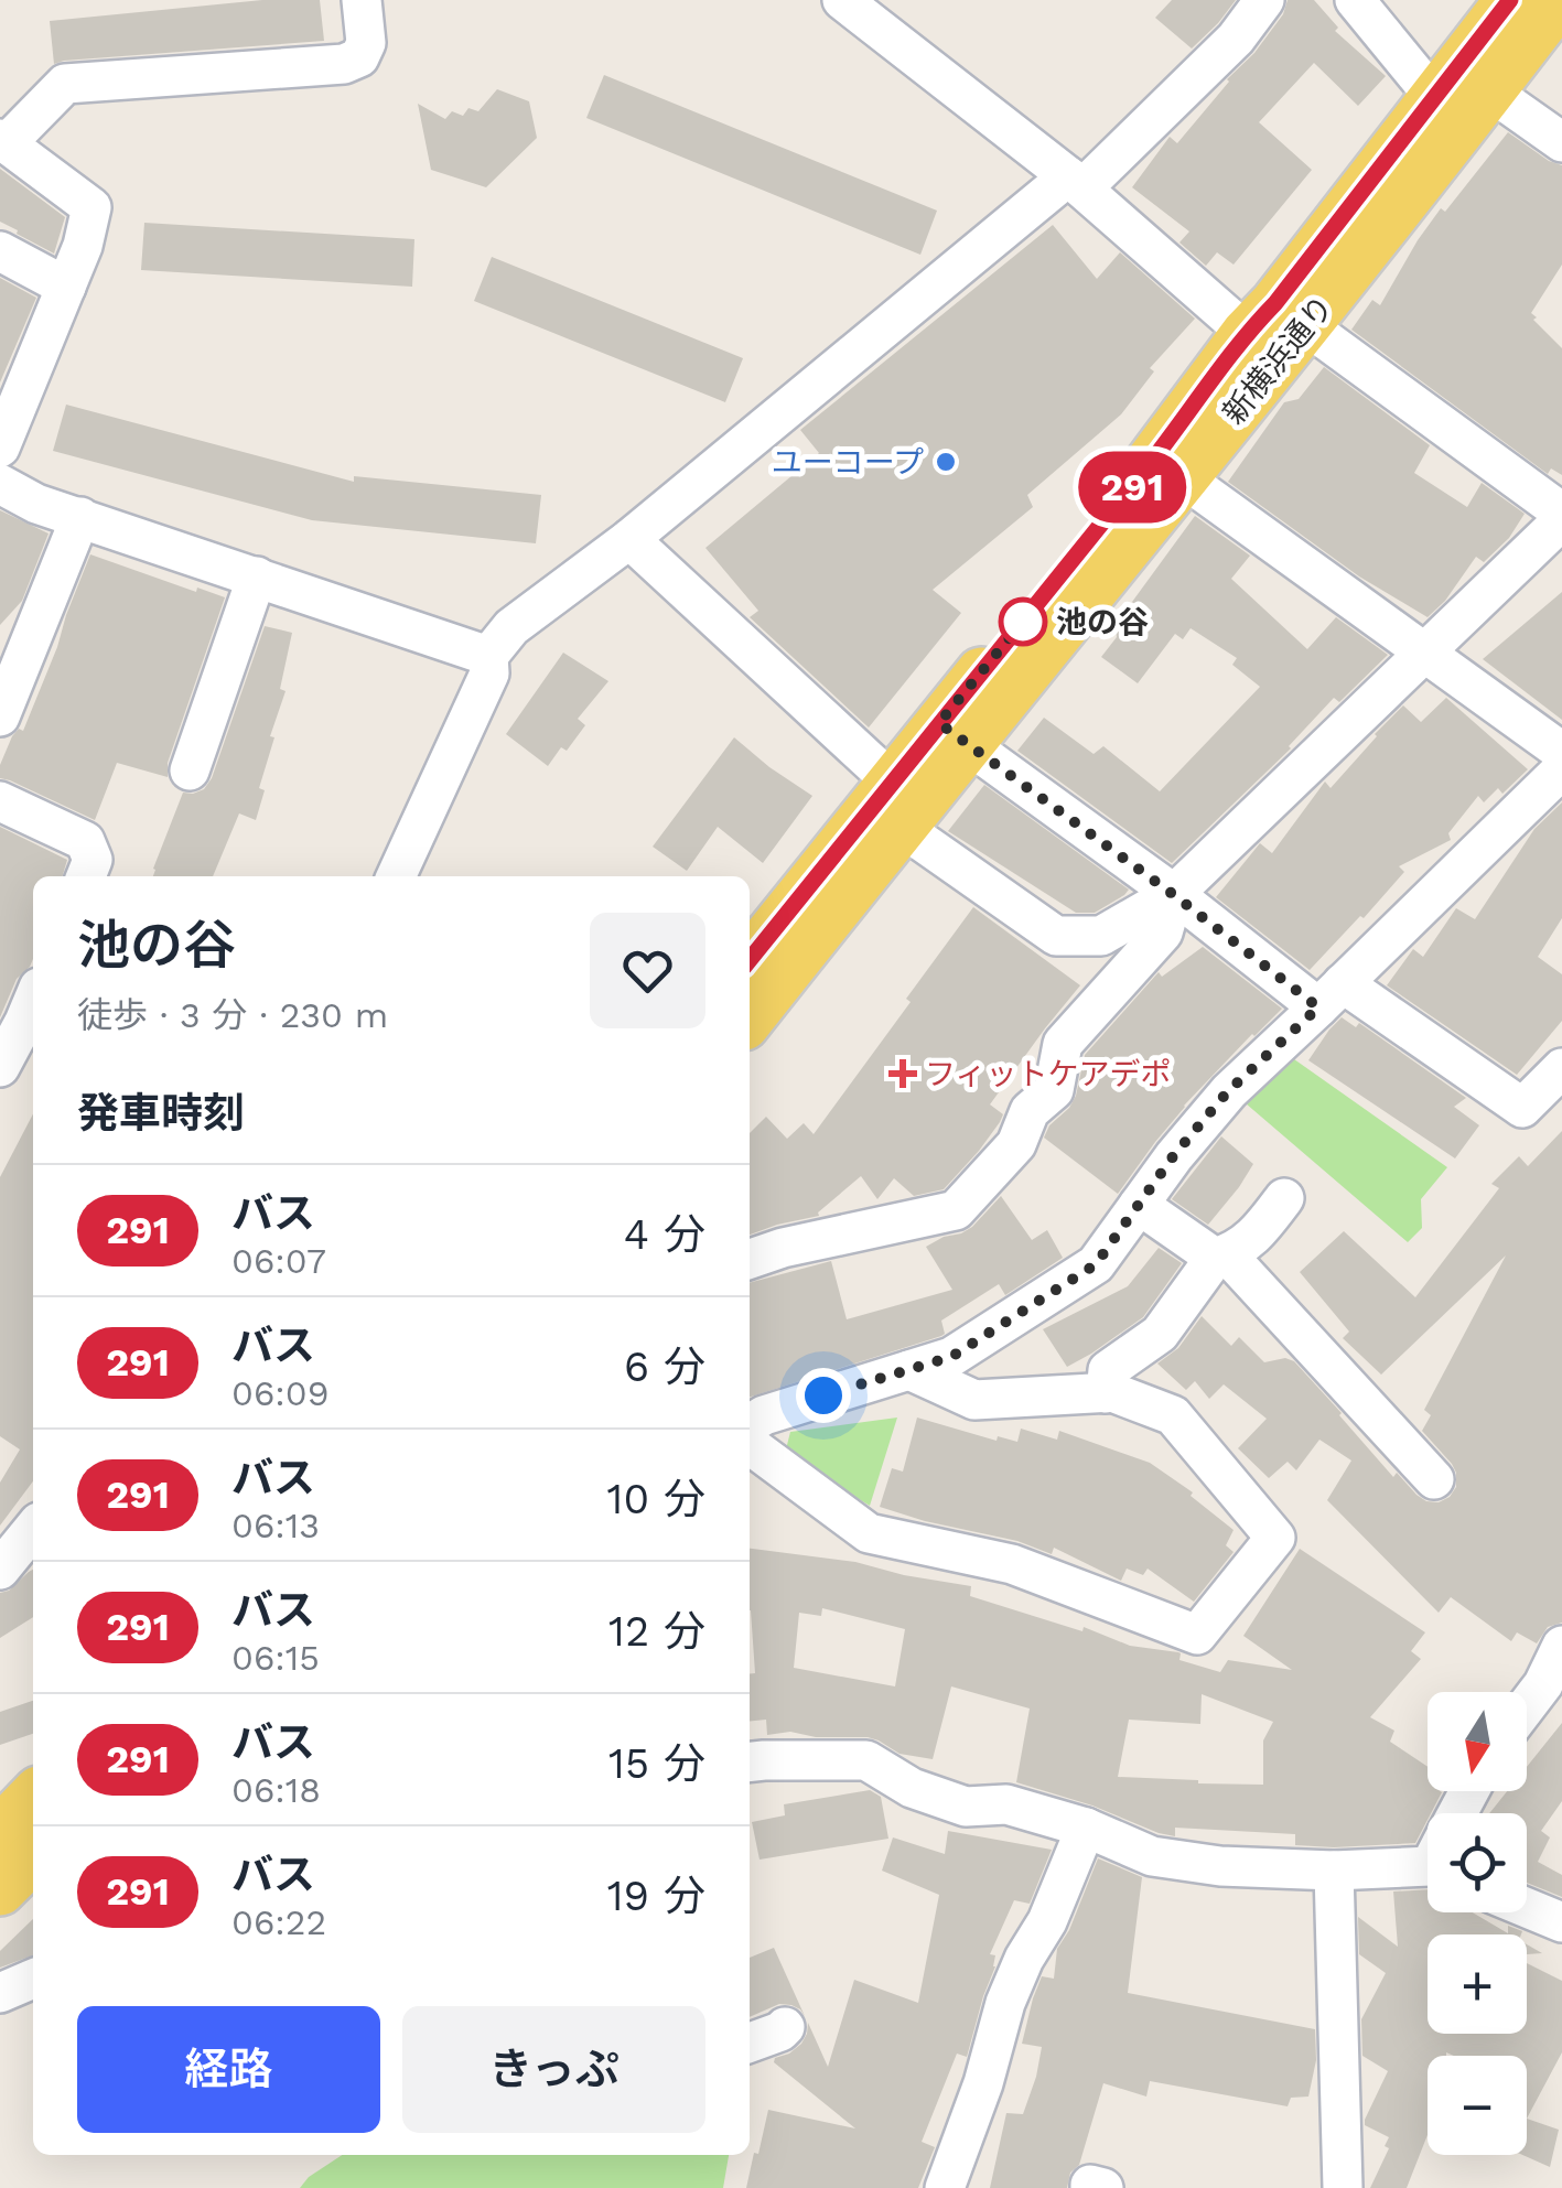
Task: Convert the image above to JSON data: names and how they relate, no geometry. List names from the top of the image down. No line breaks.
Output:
{"streets":{"main road":["新横浜通り"]},"places":{"other":["ユーコープ","池の谷"],"health":["フィットケアデポ"]},"lines":["bus line 291"],"north":"bottom","page":{"on_map":"291","heading":[["池の谷","徒歩 · 3 分 · 230 m"],"発車時刻"],"list":[{"mark":"291","name":"バス","note":"06:07","value":"4 分"},{"mark":"291","name":"バス","note":"06:09","value":"6 分"},{"mark":"291","name":"バス","note":"06:13","value":"10 分"},{"mark":"291","name":"バス","note":"06:15","value":"12 分"},{"mark":"291","name":"バス","note":"06:18","value":"15 分"},{"mark":"291","name":"バス","note":"06:22","value":"19 分"}],"map_buttons":["+","−"],"buttons":["経路","きっぷ"]}}
